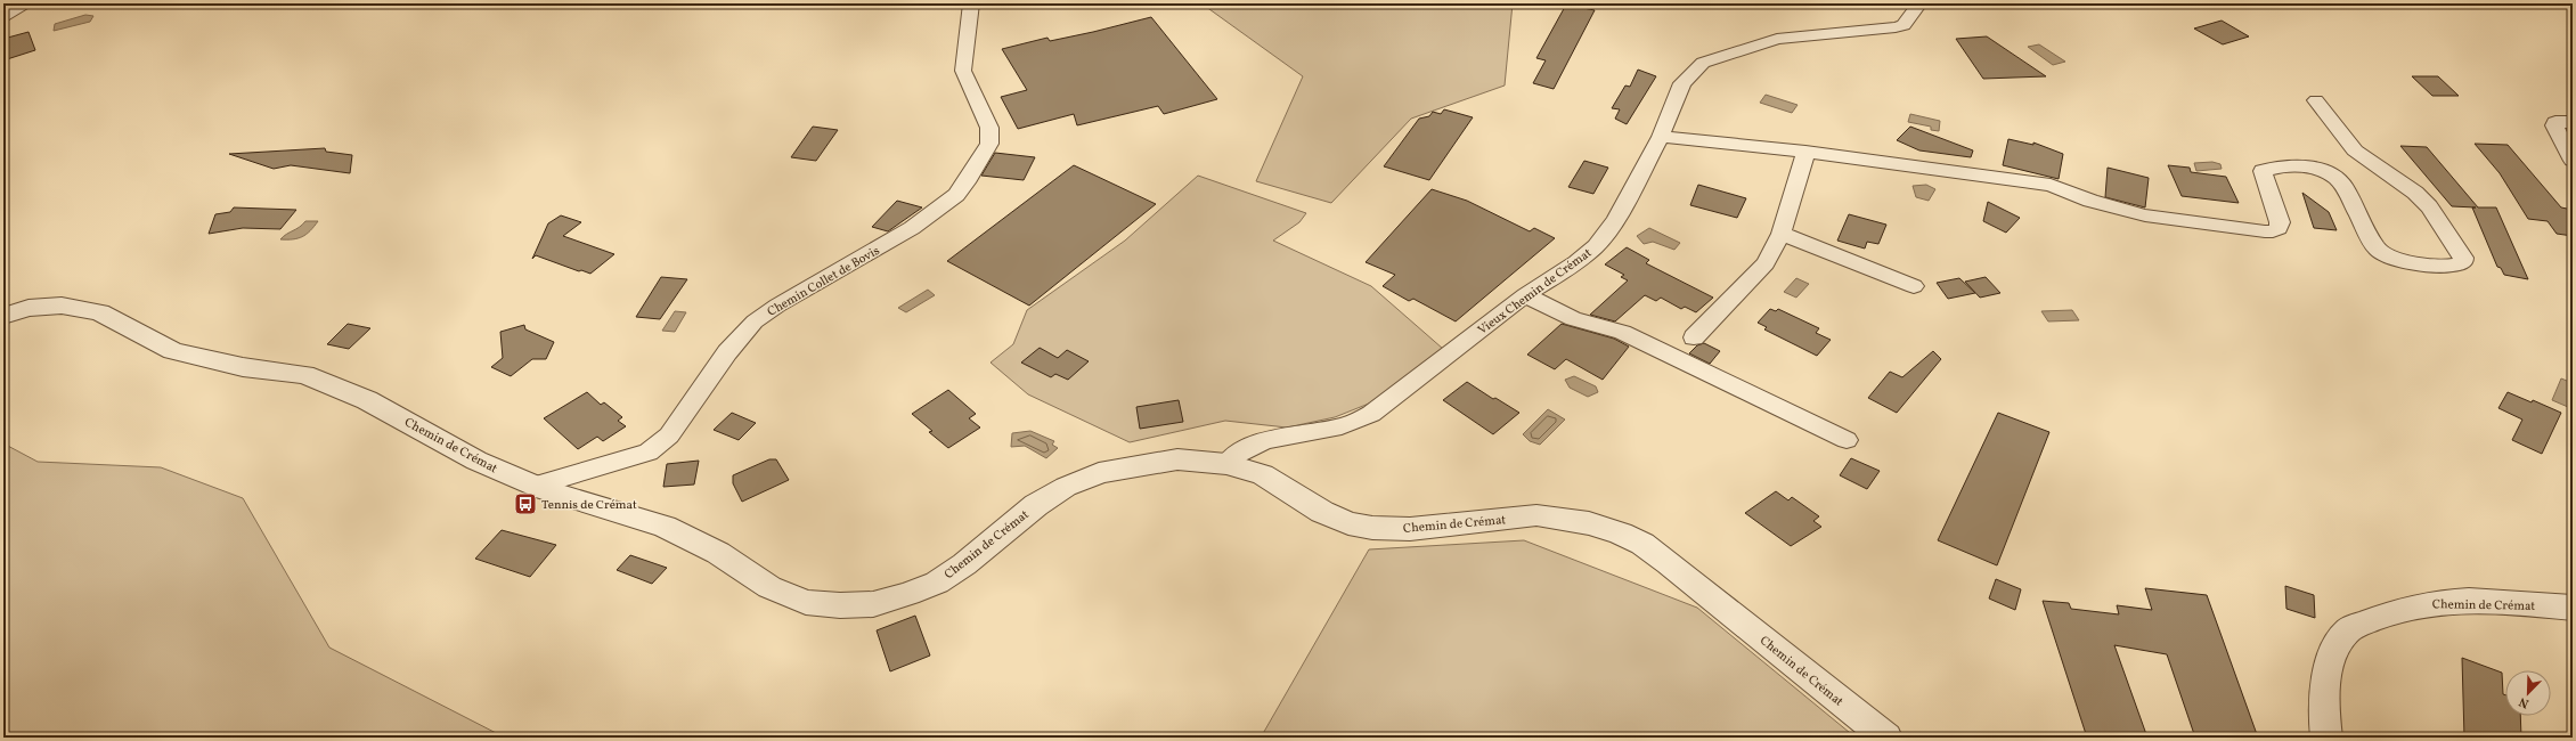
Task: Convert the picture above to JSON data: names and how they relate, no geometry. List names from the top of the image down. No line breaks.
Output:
{"streets":{"street":["Chemin Collet de Bovis","Vieux Chemin de Crémat","Chemin de Crémat"]},"crossings":[["Chemin Collet de Bovis","Chemin de Crémat"],["Vieux Chemin de Crémat","Chemin de Crémat"]],"places":{"bus stop":["Tennis de Crémat"]},"north":"bottom left"}
